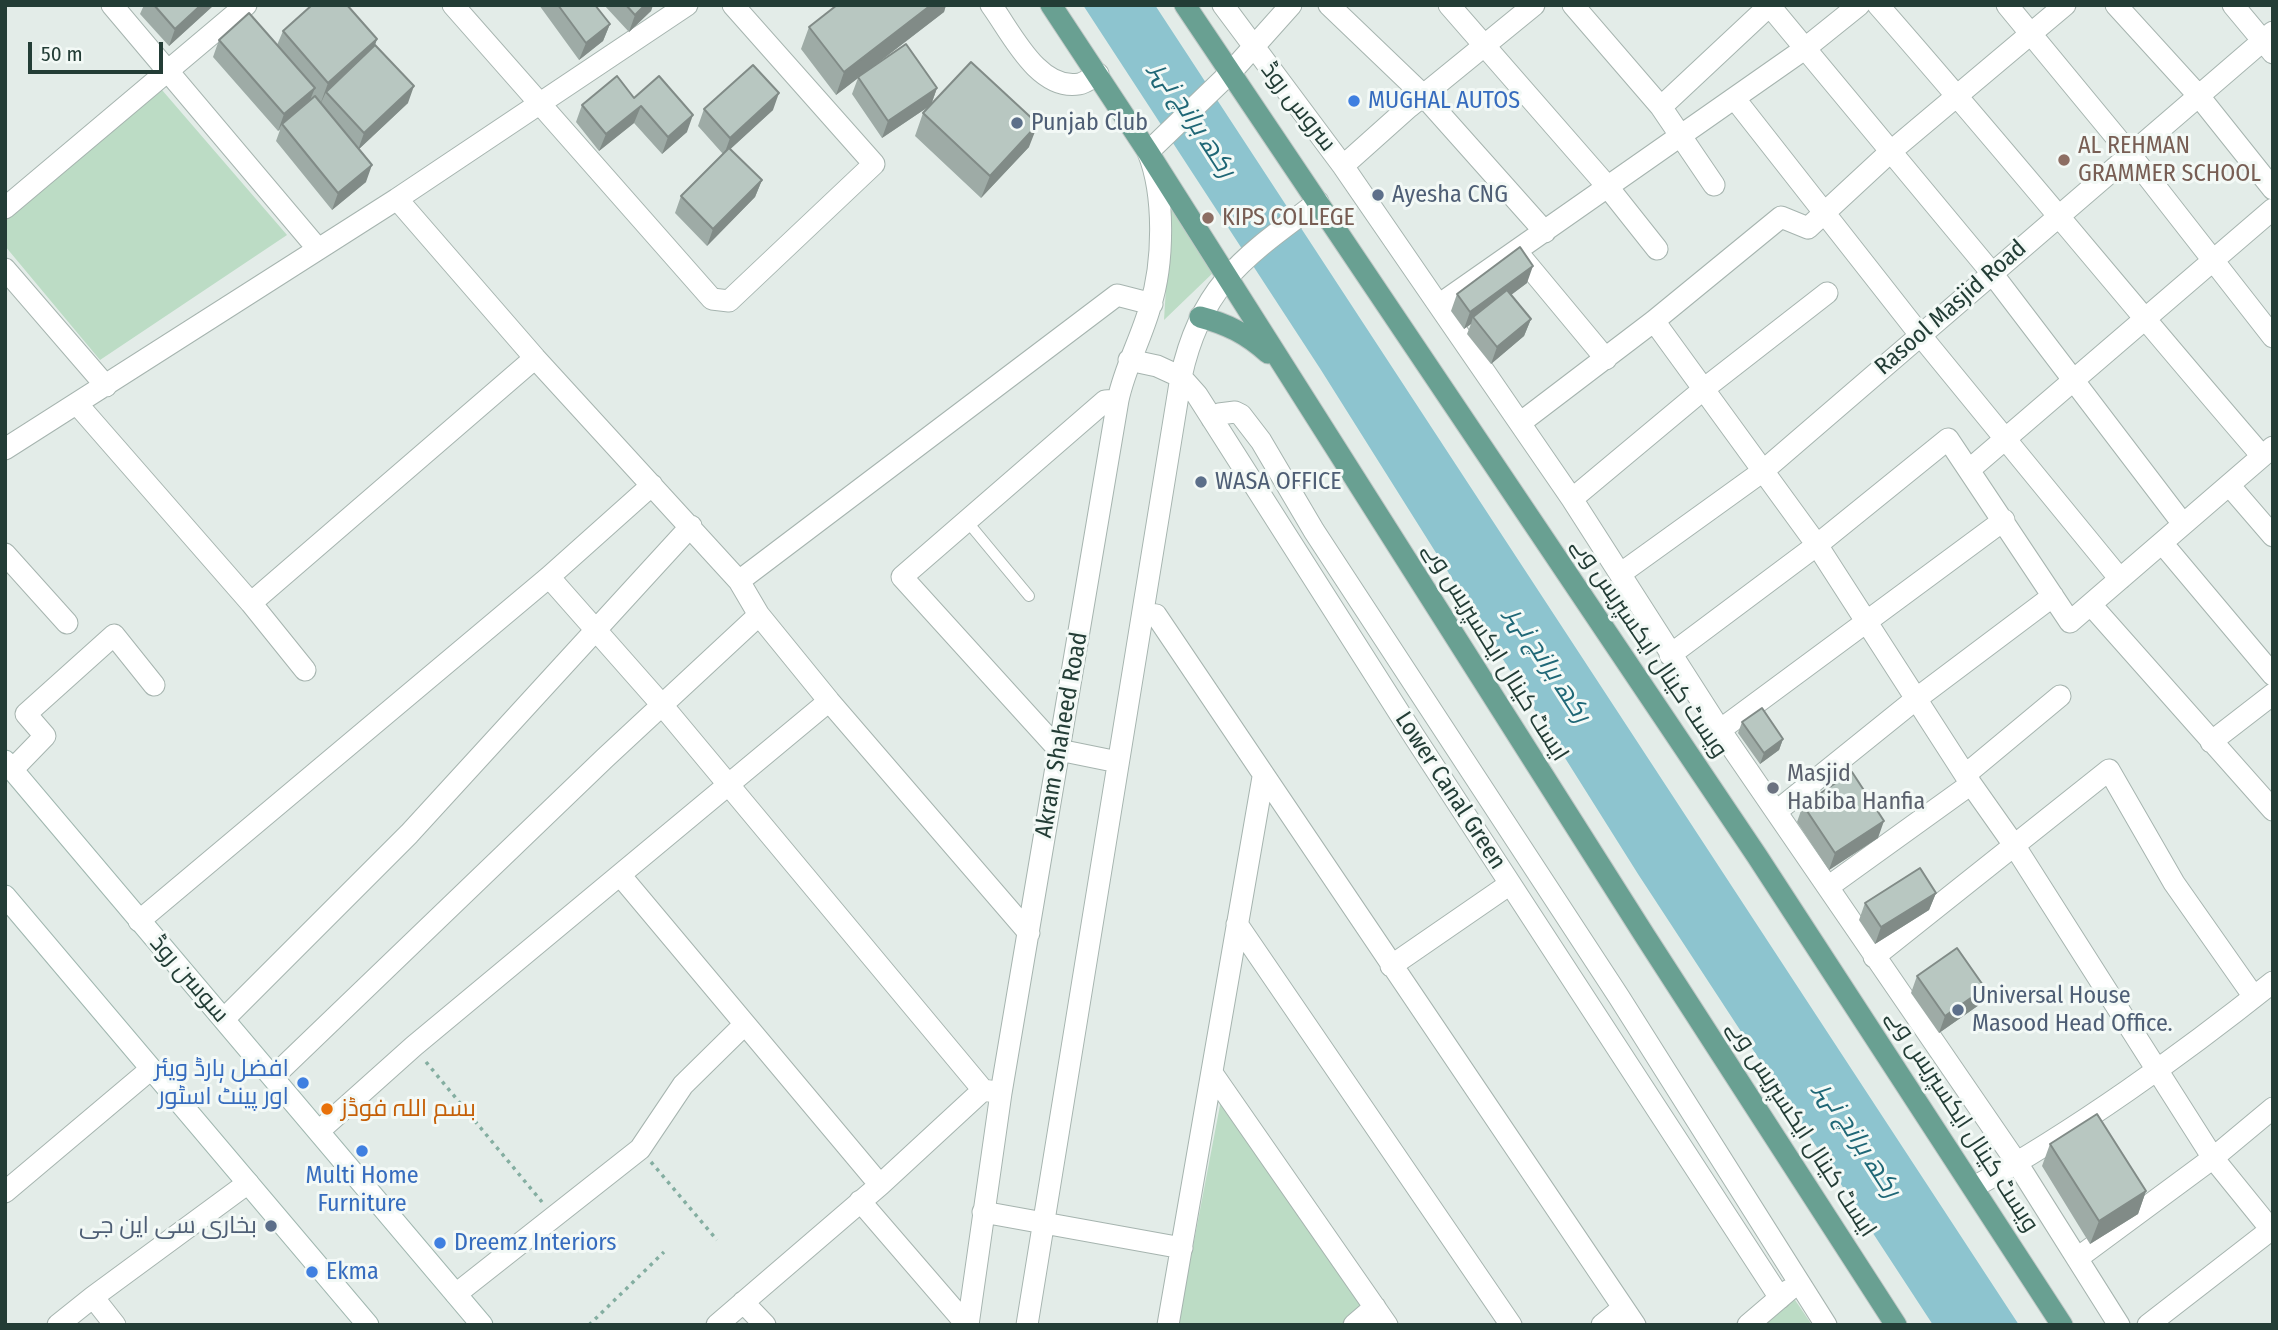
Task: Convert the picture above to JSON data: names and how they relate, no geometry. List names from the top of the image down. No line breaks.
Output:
{"streets":{"main road":["ویسٹ کینال ایکسپریس وے","ایسٹ کینال ایکسپریس وے"],"street":["سروس روڈ","Rasool Masjid Road","Akram Shaheed Road","Lower Canal Green","سوسن روڈ"]},"crossings":[["سروس روڈ","Rasool Masjid Road"],["ایسٹ کینال ایکسپریس وے","Akram Shaheed Road"]],"water":["رکھ برانچ نہر"],"places":["MUGHAL AUTOS","Punjab Club","AL REHMAN GRAMMER SCHOOL","Ayesha CNG","KIPS COLLEGE","WASA OFFICE","Masjid Habiba Hanfia","Universal House Masood Head Office.","افضل ہارڈ ویئر اور پینٹ اسٹور","بسم اللہ فوڈز","Multi Home Furniture","بخاری سی این جی","Dreemz Interiors","Ekma"],"scale_bar":"50 m"}
